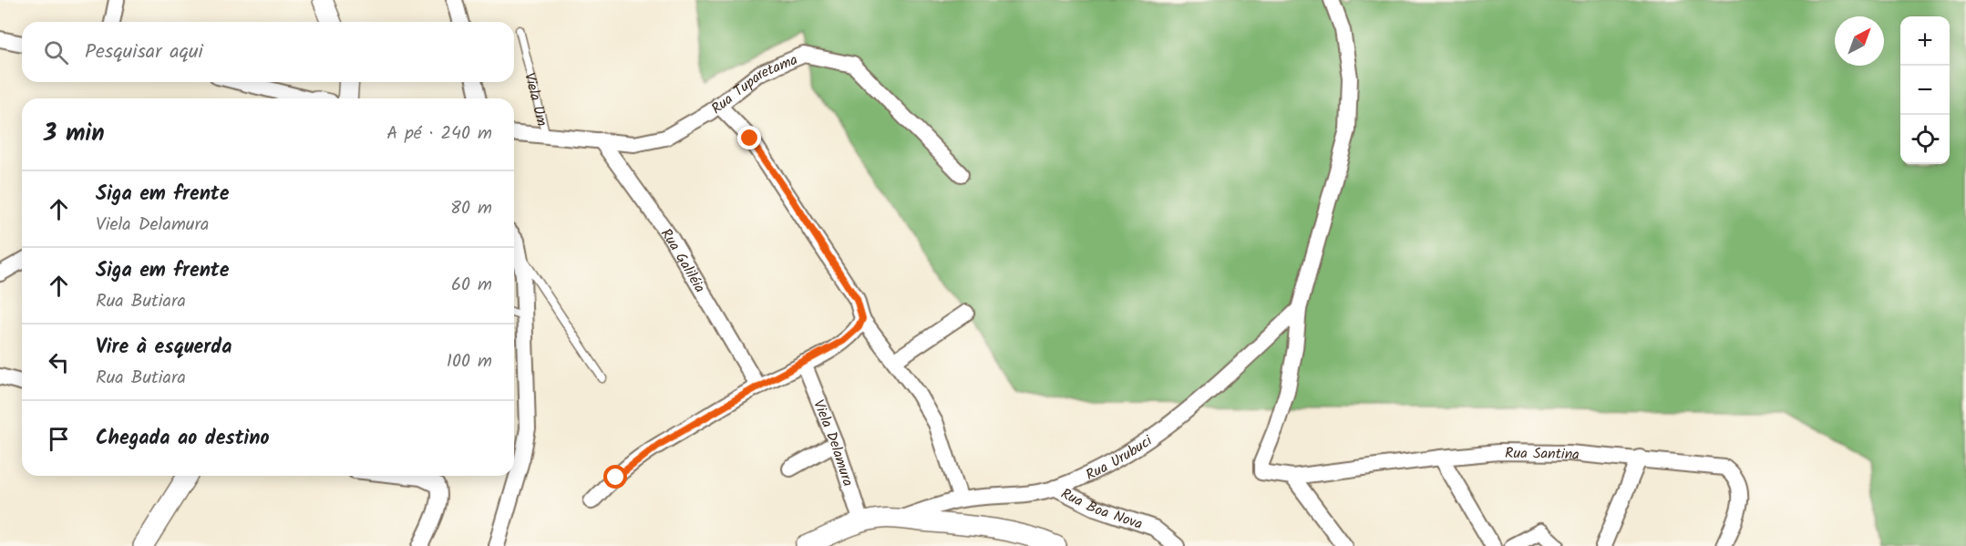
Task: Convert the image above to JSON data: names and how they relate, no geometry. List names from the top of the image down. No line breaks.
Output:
{"streets":{"street":["Rua Tuparetama","Rua Galiléia","Viela Delamura","Rua Santina","Rua Urubuci","Rua Boa Nova"],"lane":["Viela Um"]},"crossings":[["Rua Tuparetama","Viela Um"],["Rua Tuparetama","Rua Galiléia"],["Rua Santina","Rua Urubuci"],["Rua Urubuci","Rua Boa Nova"]],"north":"top right","page":{"map_buttons":["+","−"],"search":"Pesquisar aqui","heading":["3 min","A pé · 240 m"],"list":[["Siga em frente","Viela Delamura","80 m"],["Siga em frente","Rua Butiara","60 m"],["Vire à esquerda","Rua Butiara","100 m"],"Chegada ao destino"]}}
